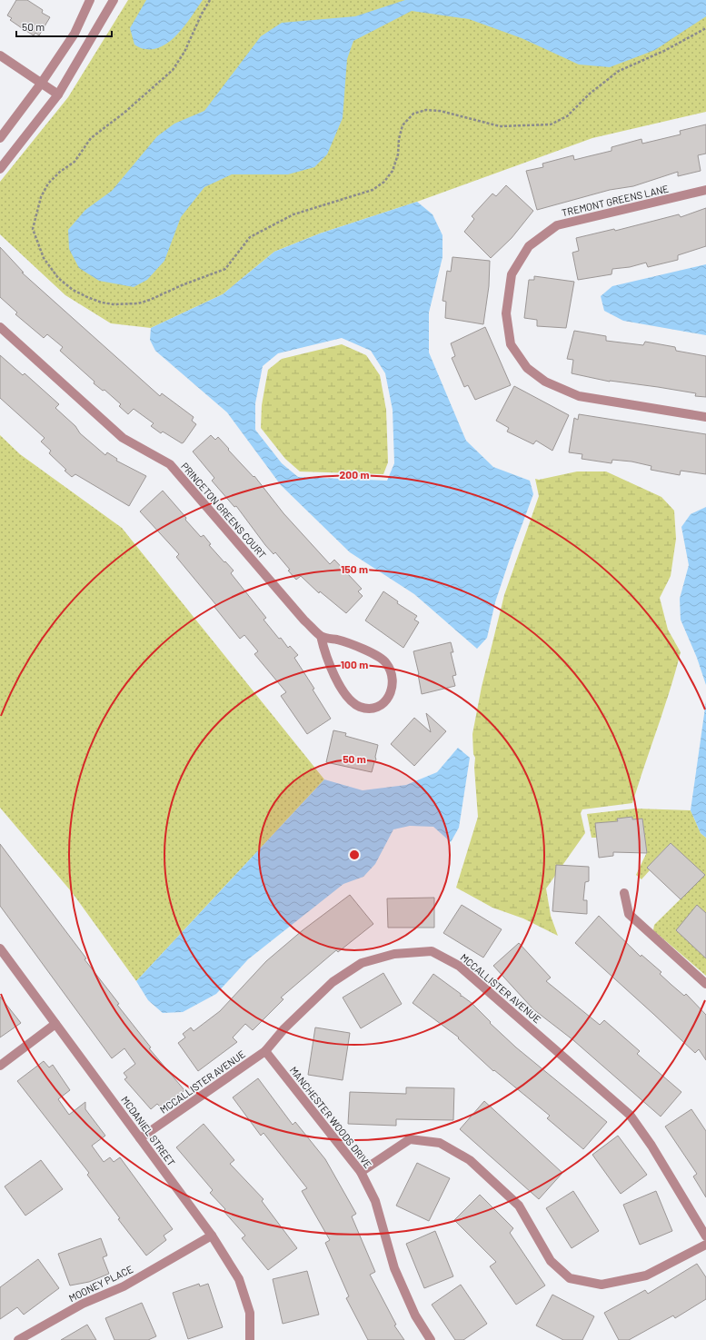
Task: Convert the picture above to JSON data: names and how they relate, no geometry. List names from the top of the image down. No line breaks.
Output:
{"streets":{"street":["TREMONT GREENS LANE","PRINCETON GREENS COURT","MCCALLISTER AVENUE","MANCHESTER WOODS DRIVE","MCDANIEL STREET","MOONEY PLACE"]},"crossings":[["MCCALLISTER AVENUE","MANCHESTER WOODS DRIVE"],["MCCALLISTER AVENUE","MCDANIEL STREET"],["MCDANIEL STREET","MOONEY PLACE"]],"scale_bar":"50 m","rings":["200 m","150 m","100 m","50 m"]}
